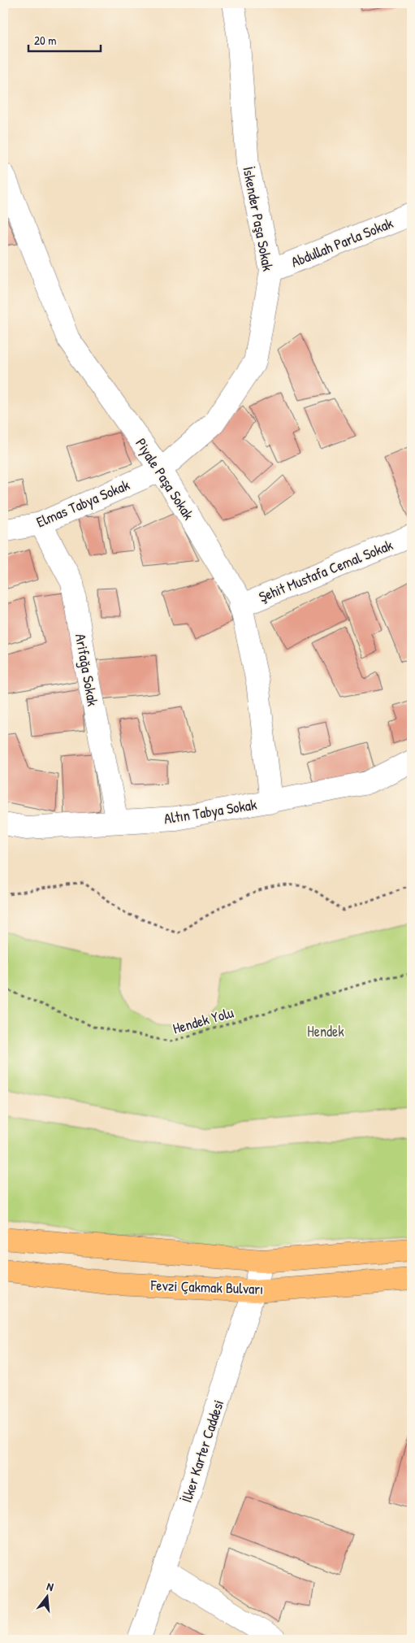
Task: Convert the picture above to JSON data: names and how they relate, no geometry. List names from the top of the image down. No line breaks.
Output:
{"streets":{"main road":["Fevzi Çakmak Bulvarı"],"street":["İskender Paşa Sokak","Abdullah Parla Sokak","Piyale Paşa Sokak","Elmas Tabya Sokak","Şehit Mustafa Cemal Sokak","Arifağa Sokak","Altın Tabya Sokak","İlker Karter Caddesi"],"path":["Hendek Yolu"]},"crossings":[["İskender Paşa Sokak","Abdullah Parla Sokak"],["İskender Paşa Sokak","Piyale Paşa Sokak"],["İskender Paşa Sokak","Elmas Tabya Sokak"],["Piyale Paşa Sokak","Elmas Tabya Sokak"],["Piyale Paşa Sokak","Şehit Mustafa Cemal Sokak"],["Piyale Paşa Sokak","Altın Tabya Sokak"],["Elmas Tabya Sokak","Arifağa Sokak"],["Arifağa Sokak","Altın Tabya Sokak"],["Fevzi Çakmak Bulvarı","İlker Karter Caddesi"]],"parks":["Hendek"],"scale_bar":"20 m","north":"top"}
